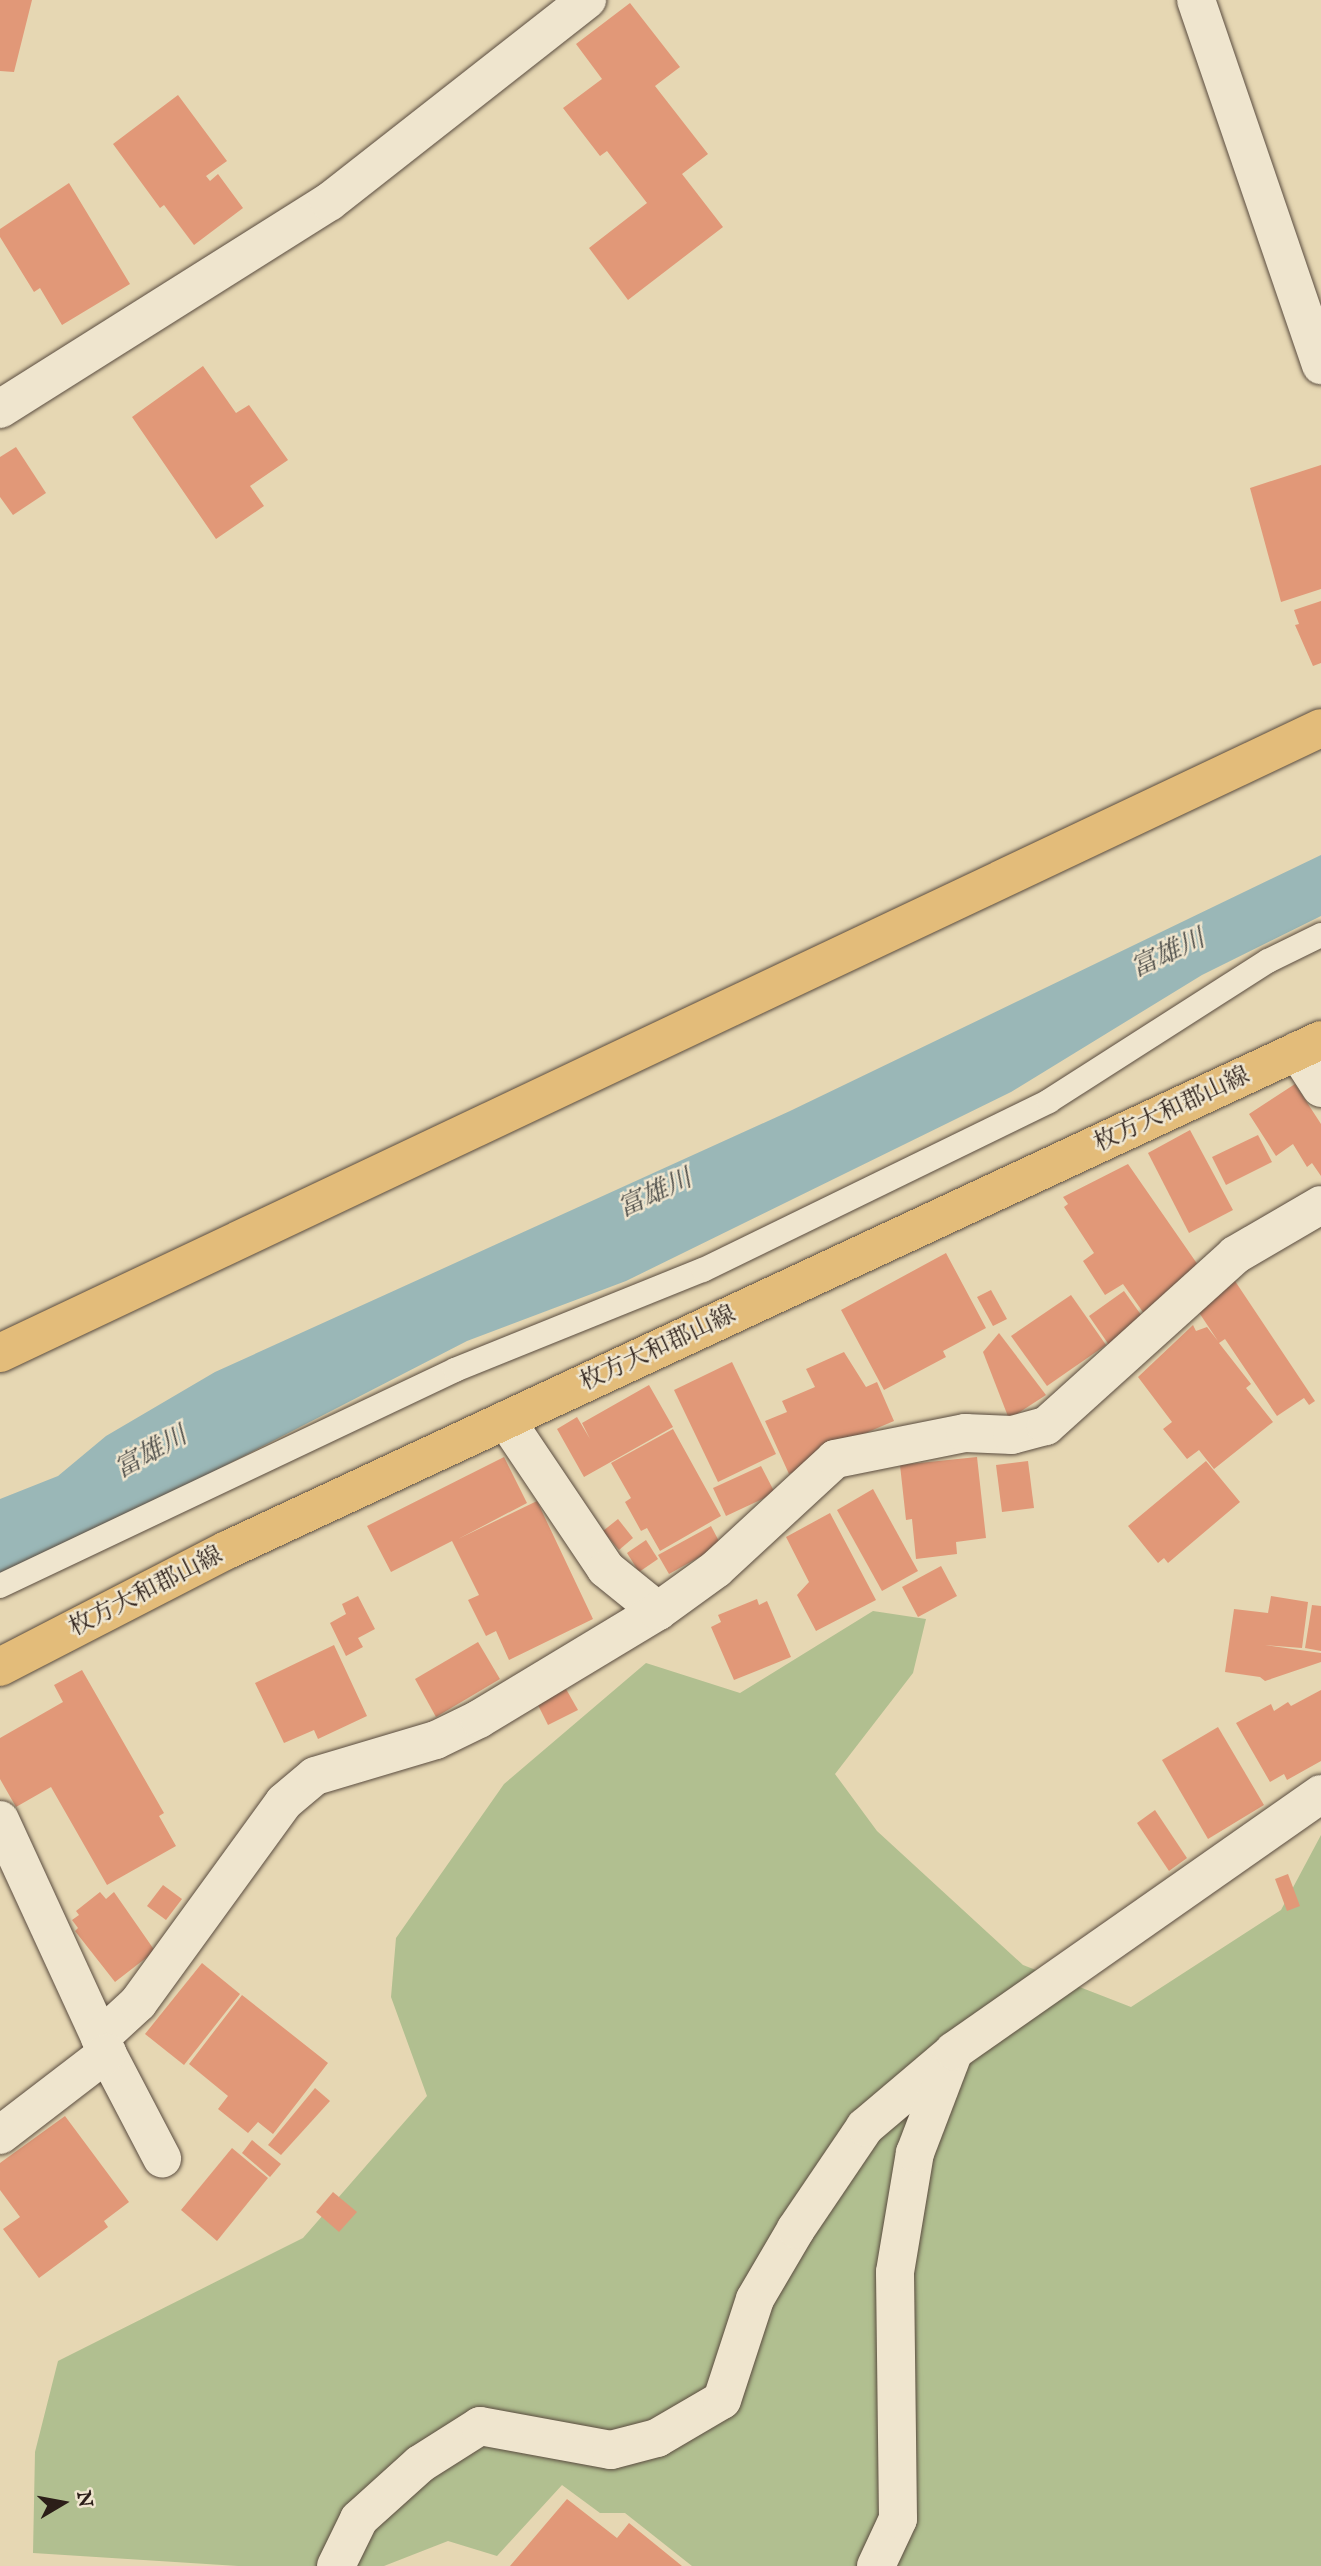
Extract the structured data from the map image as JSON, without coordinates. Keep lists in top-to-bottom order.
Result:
{
  "streets": {
    "main road": ["枚方大和郡山線"]
  },
  "water": ["富雄川"],
  "north": "right"
}
